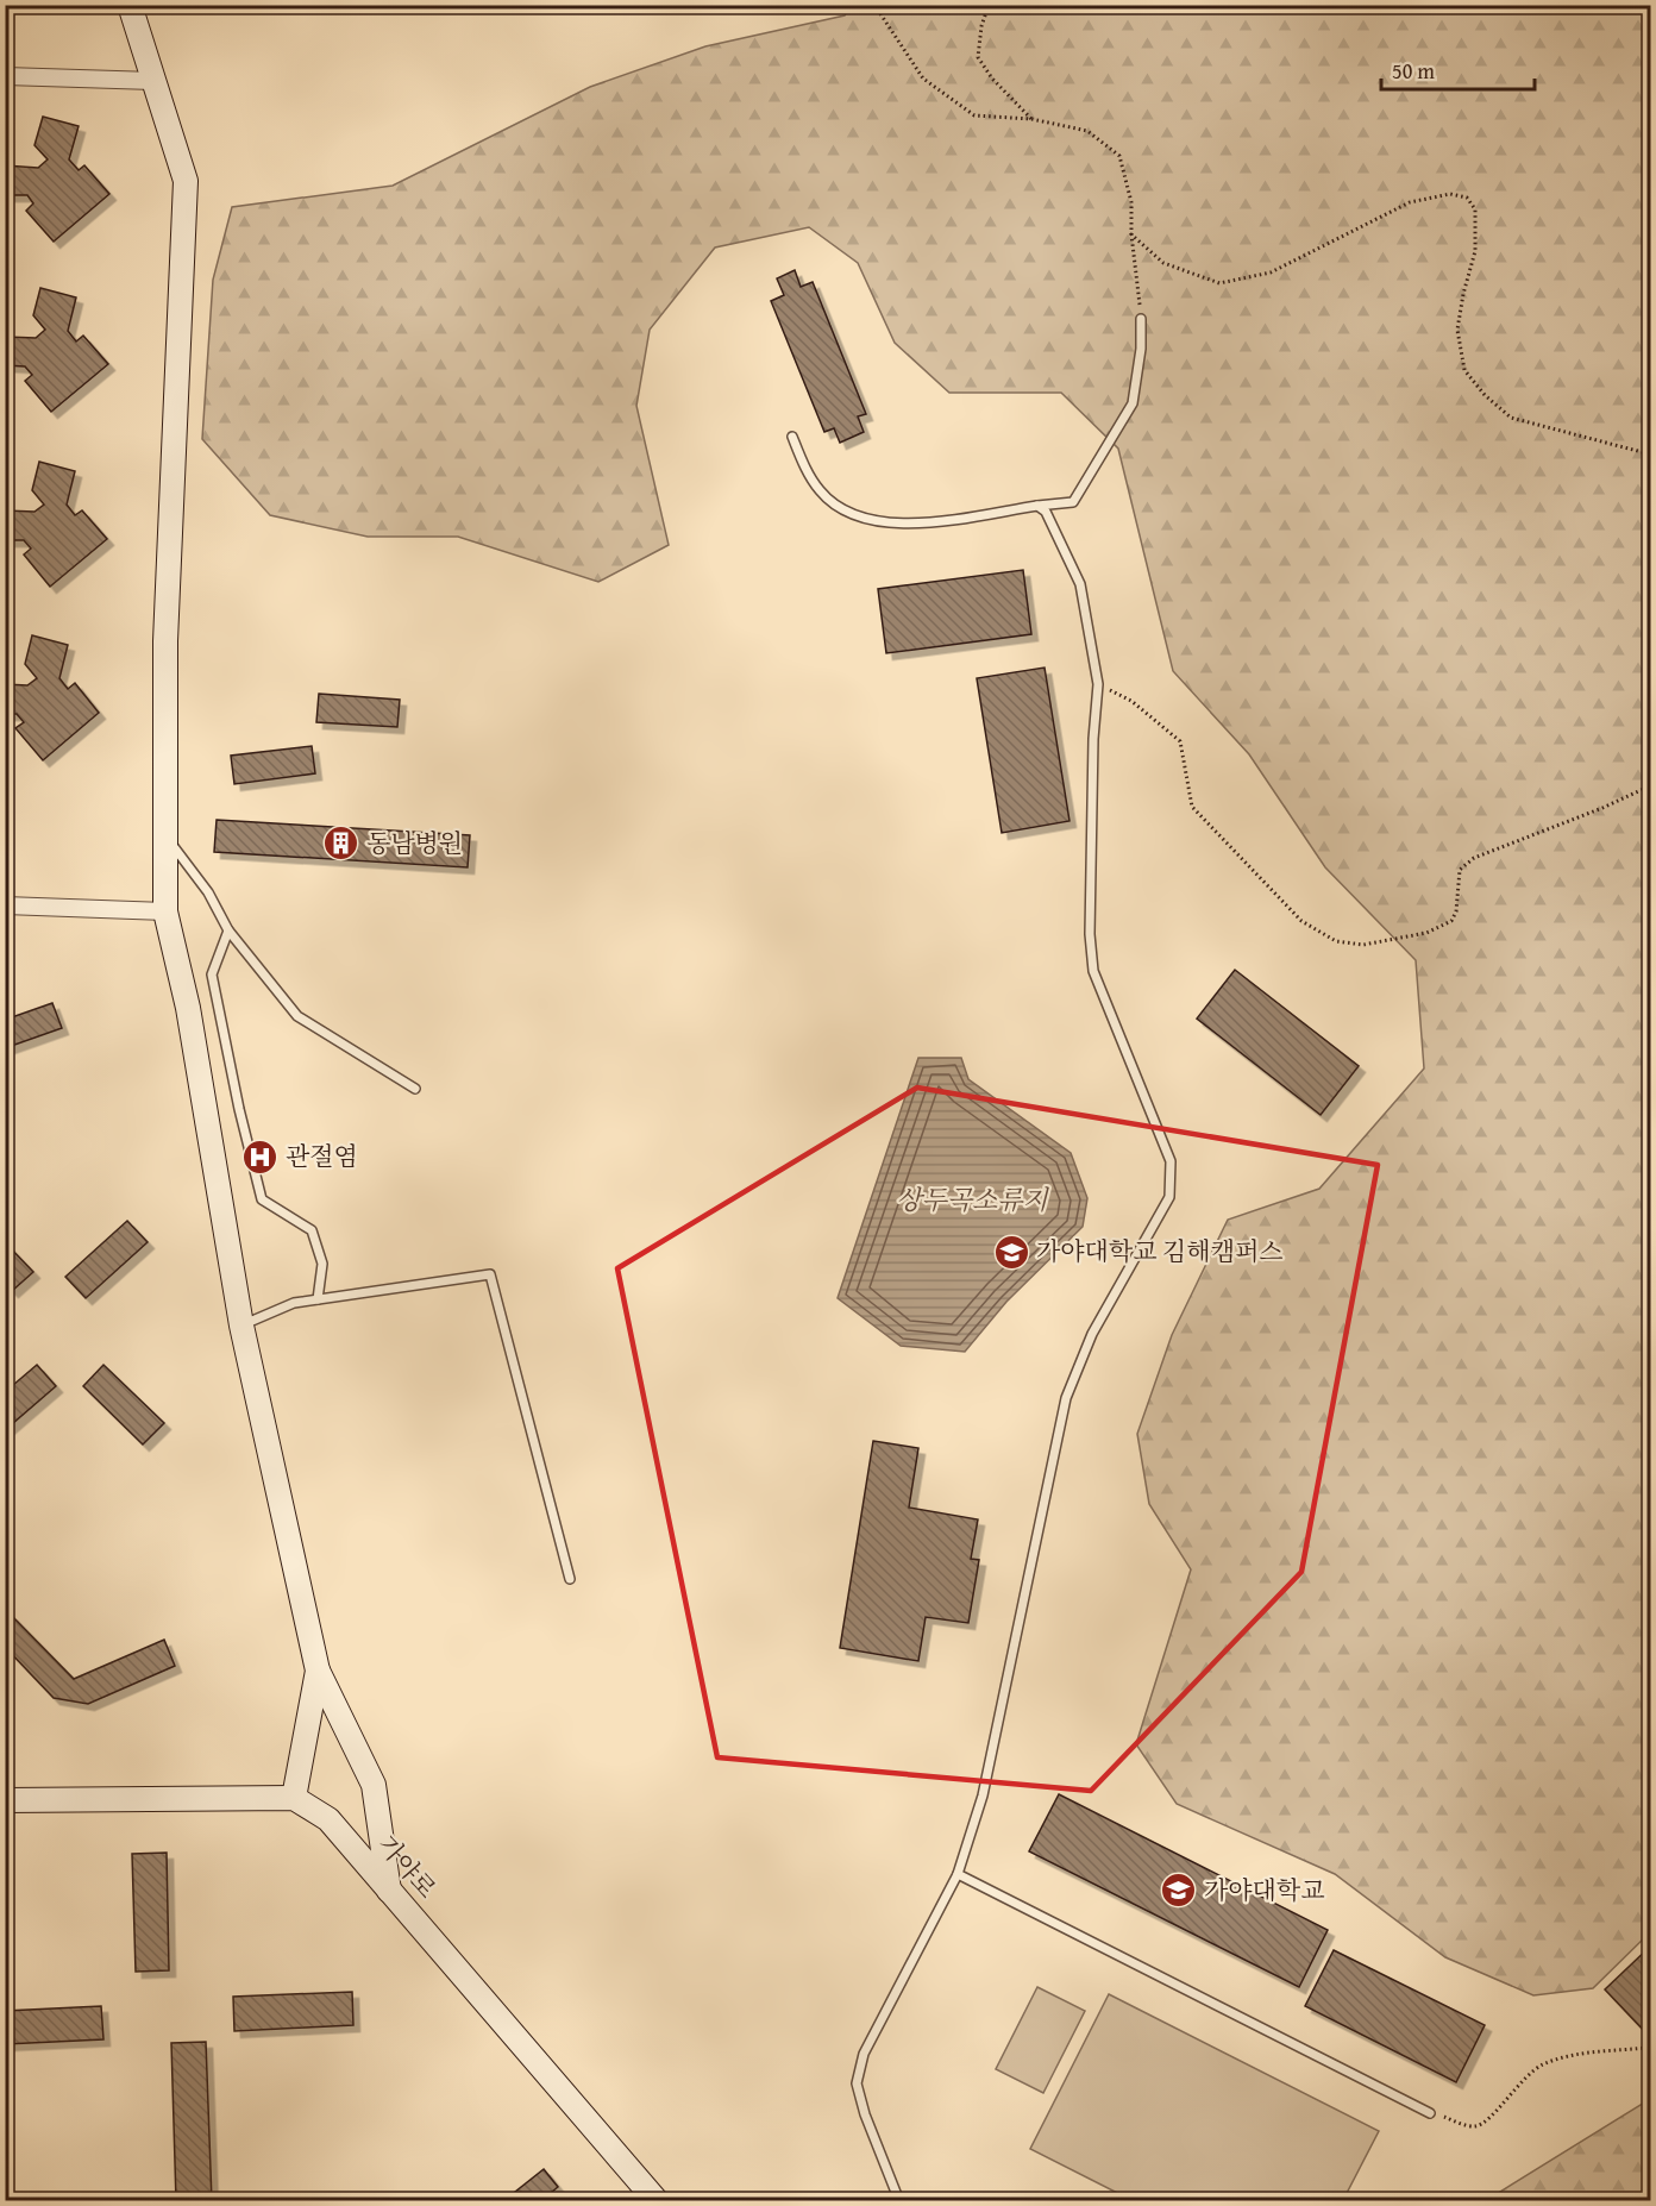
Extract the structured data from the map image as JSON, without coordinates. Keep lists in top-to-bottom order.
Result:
{
  "streets": {
    "street": ["가야로"]
  },
  "water": ["상두곡소류지"],
  "places": {
    "building": ["동남병원"],
    "hospital": ["관절염"],
    "school or university": ["가야대학교 김해캠퍼스", "가야대학교"]
  },
  "scale_bar": "50 m"
}
